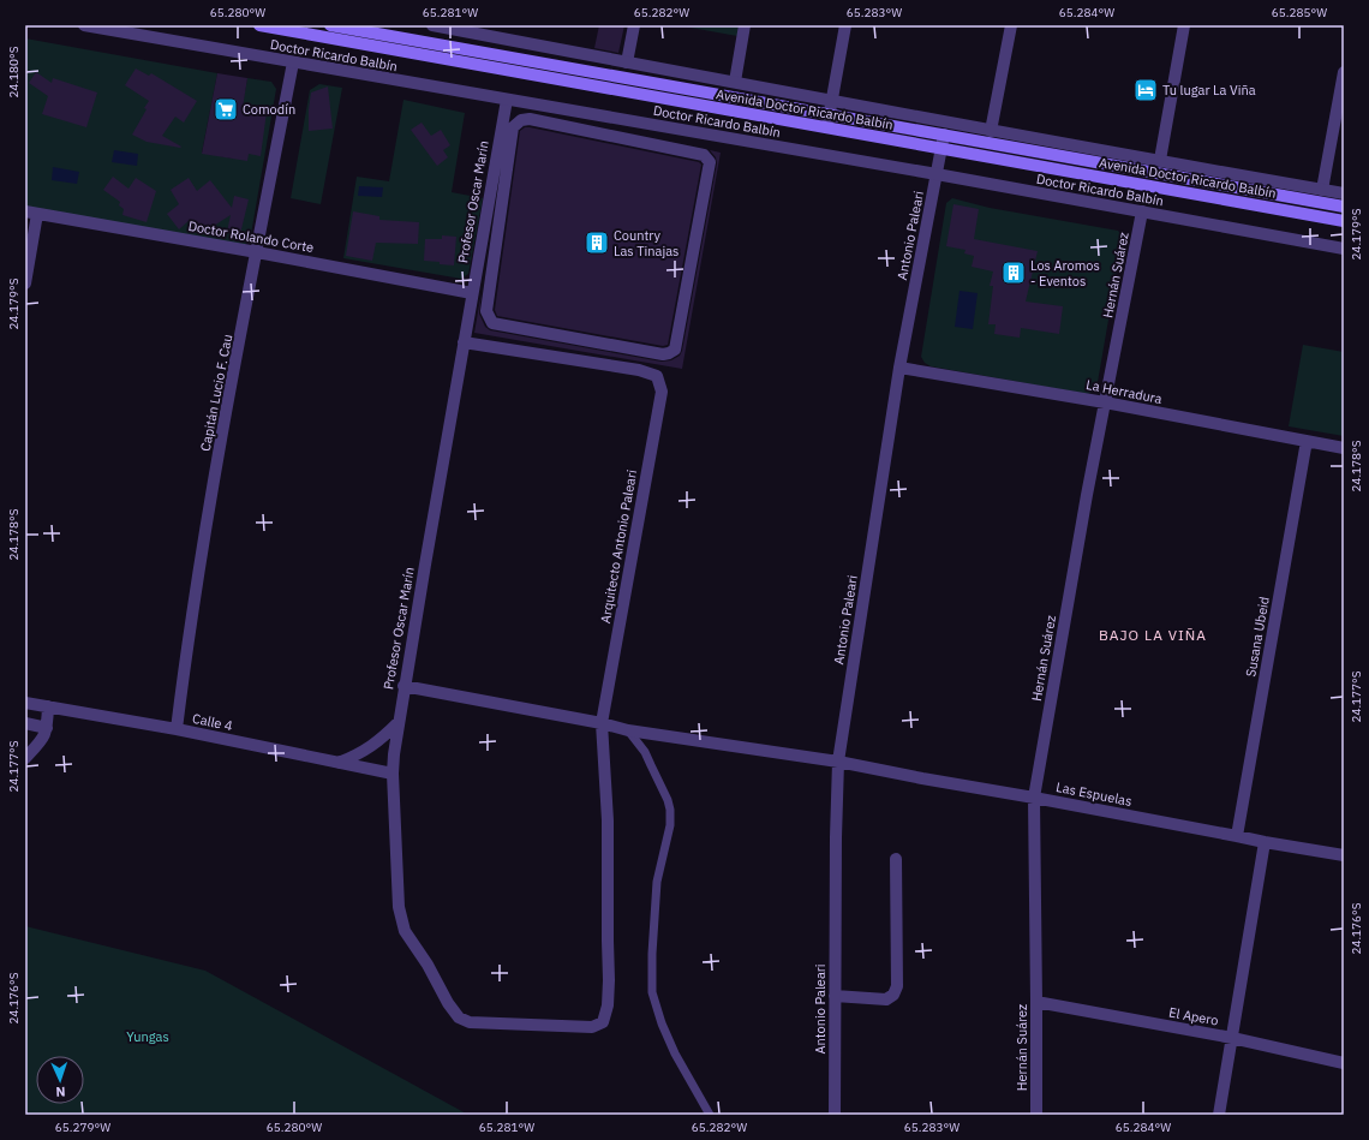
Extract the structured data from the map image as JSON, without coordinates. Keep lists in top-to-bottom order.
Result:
{
  "streets": {
    "main road": ["Avenida Doctor Ricardo Balbín"],
    "street": [
      "Doctor Ricardo Balbín",
      "Profesor Oscar Marín",
      "Antonio Paleari",
      "Doctor Rolando Corte",
      "Hernán Suárez",
      "La Herradura",
      "Capitán Lucio F. Cau",
      "Arquitecto Antonio Paleari",
      "Susana Ubeid",
      "Calle 4",
      "Las Espuelas",
      "El Apero"
    ]
  },
  "crossings": [
    ["Doctor Ricardo Balbín", "Profesor Oscar Marín"],
    ["Doctor Ricardo Balbín", "Antonio Paleari"],
    ["Doctor Ricardo Balbín", "Hernán Suárez"],
    ["Doctor Ricardo Balbín", "Capitán Lucio F. Cau"],
    ["Avenida Doctor Ricardo Balbín", "Antonio Paleari"],
    ["Profesor Oscar Marín", "Doctor Rolando Corte"],
    ["Profesor Oscar Marín", "Arquitecto Antonio Paleari"],
    ["Profesor Oscar Marín", "Calle 4"],
    ["Profesor Oscar Marín", "Las Espuelas"],
    ["Antonio Paleari", "La Herradura"],
    ["Antonio Paleari", "Las Espuelas"],
    ["Doctor Rolando Corte", "Capitán Lucio F. Cau"],
    ["Hernán Suárez", "La Herradura"],
    ["Hernán Suárez", "Las Espuelas"],
    ["Hernán Suárez", "El Apero"],
    ["La Herradura", "Susana Ubeid"],
    ["Capitán Lucio F. Cau", "Calle 4"],
    ["Arquitecto Antonio Paleari", "Las Espuelas"],
    ["Susana Ubeid", "Las Espuelas"]
  ],
  "districts": ["BAJO LA VIÑA"],
  "parks": ["Yungas"],
  "places": {
    "hotel": ["Tu lugar La Viña"],
    "supermarket": ["Comodín"],
    "building": ["Country Las Tinajas", "Los Aromos - Eventos"]
  },
  "north": "bottom",
  "coordinates": [
    "65.280°W",
    "65.281°W",
    "65.282°W",
    "65.283°W",
    "65.284°W",
    "65.285°W",
    "24.180°S",
    "24.179°S",
    "24.178°S",
    "24.177°S",
    "24.176°S",
    "65.279°W"
  ]
}
